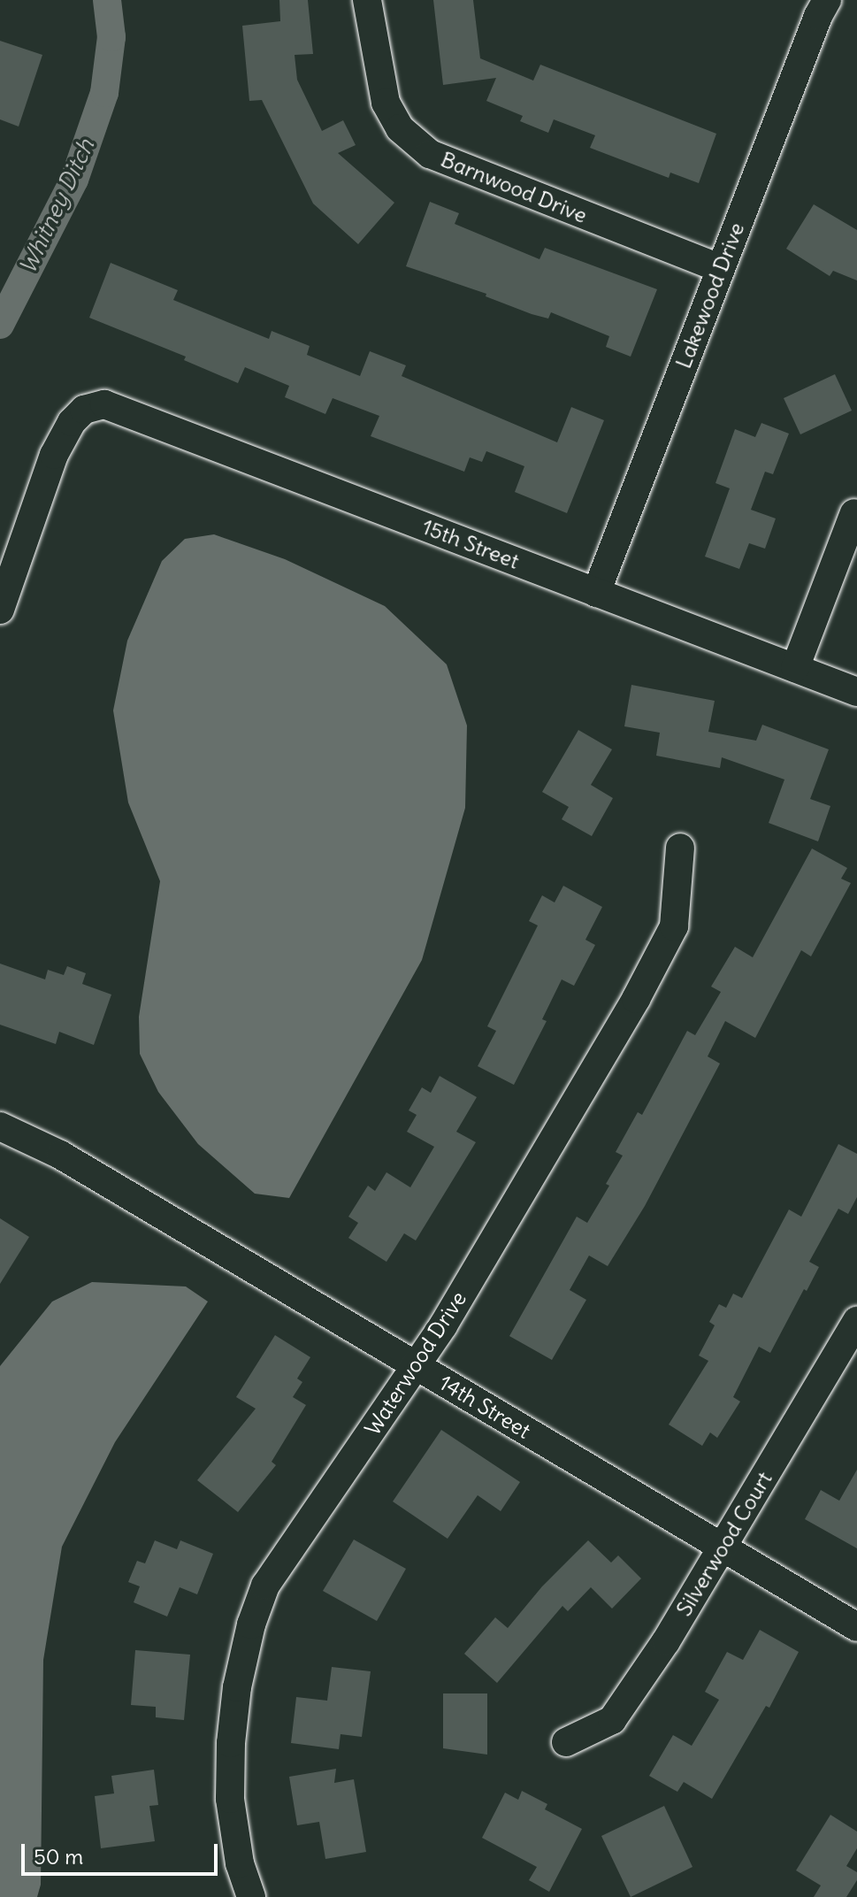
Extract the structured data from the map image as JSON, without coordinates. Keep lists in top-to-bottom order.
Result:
{
  "streets": {
    "street": [
      "Barnwood Drive",
      "Lakewood Drive",
      "15th Street",
      "Waterwood Drive",
      "14th Street",
      "Silverwood Court"
    ]
  },
  "crossings": [
    ["Barnwood Drive", "Lakewood Drive"],
    ["Lakewood Drive", "15th Street"],
    ["Waterwood Drive", "14th Street"],
    ["14th Street", "Silverwood Court"]
  ],
  "water": ["Whitney Ditch"],
  "scale_bar": "50 m"
}
